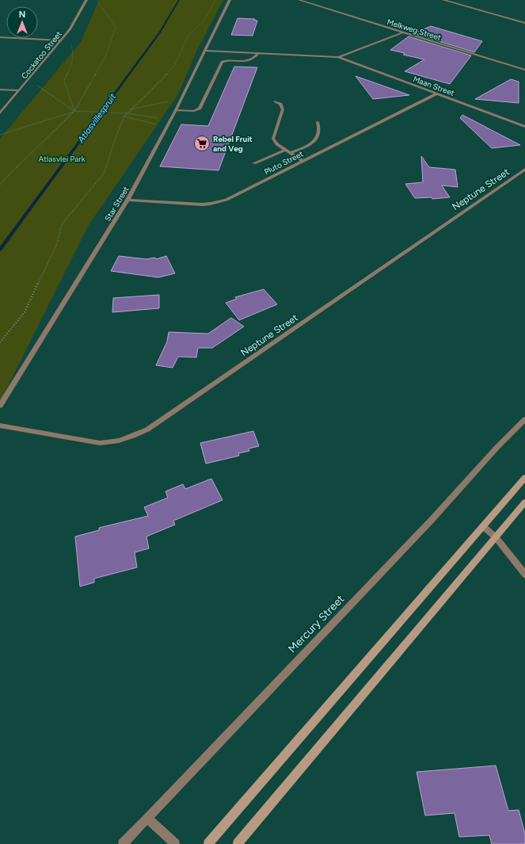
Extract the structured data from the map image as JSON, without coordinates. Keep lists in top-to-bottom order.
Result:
{
  "streets": {
    "street": [
      "Melkweg Street",
      "Cockatoo Street",
      "Maan Street",
      "Pluto Street",
      "Neptune Street",
      "Star Street",
      "Mercury Street"
    ]
  },
  "crossings": [
    ["Melkweg Street", "Maan Street"],
    ["Maan Street", "Pluto Street"],
    ["Maan Street", "Star Street"],
    ["Pluto Street", "Star Street"]
  ],
  "water": ["Atlasvillespruit"],
  "parks": ["Atlasvlei Park"],
  "places": {
    "supermarket": ["Rebel Fruit and Veg"]
  },
  "north": "top"
}
